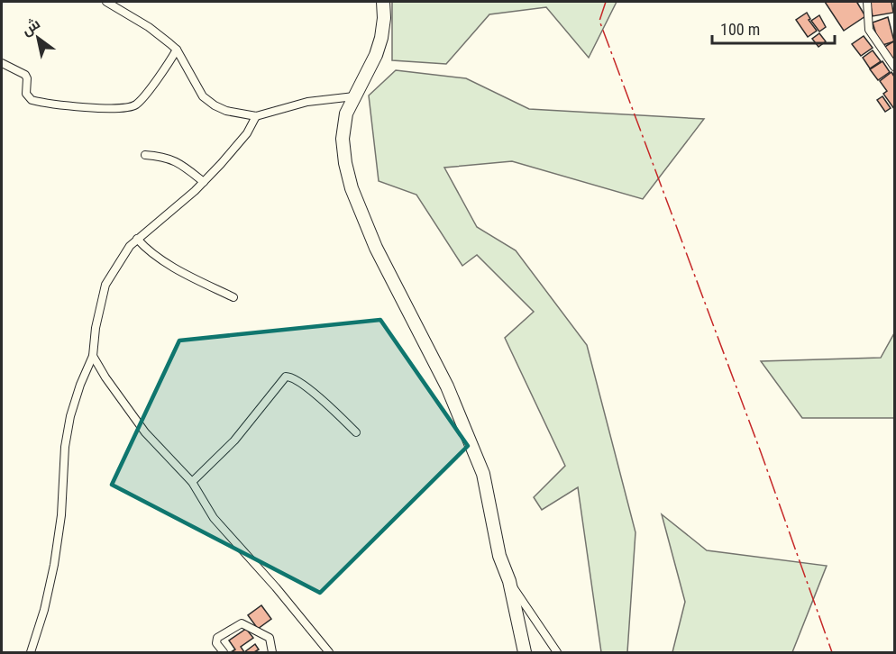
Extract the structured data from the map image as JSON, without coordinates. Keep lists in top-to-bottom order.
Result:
{
  "scale_bar": "100 m",
  "north": "top left"
}
